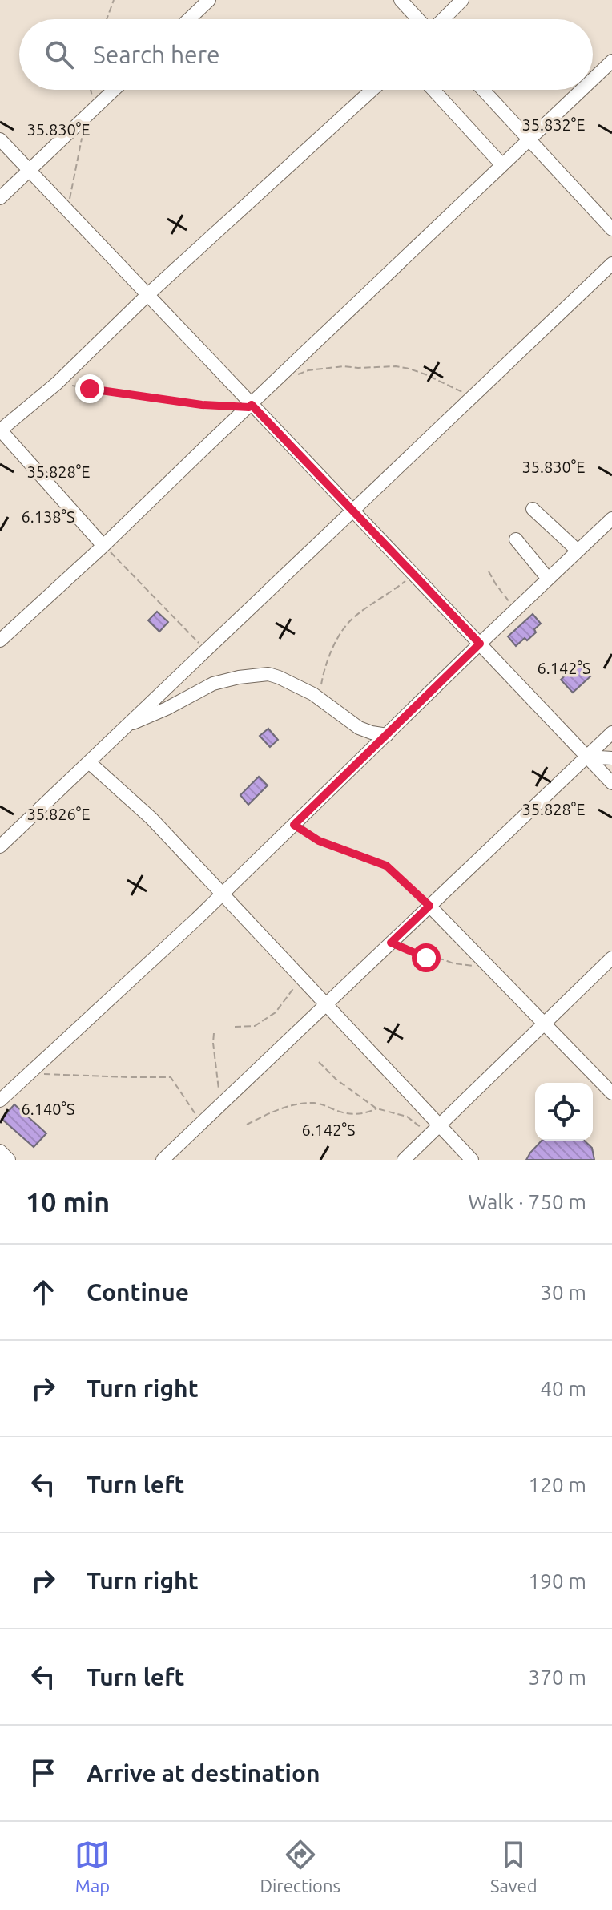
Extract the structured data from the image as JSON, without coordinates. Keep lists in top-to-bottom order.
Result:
{
  "page": {
    "search": "Search here",
    "heading": ["10 min", "Walk · 750 m"],
    "list": [
      ["Continue", "30 m"],
      ["Turn right", "40 m"],
      ["Turn left", "120 m"],
      ["Turn right", "190 m"],
      ["Turn left", "370 m"],
      "Arrive at destination"
    ],
    "nav": ["Map", "Directions", "Saved"]
  },
  "coordinates": [
    "35.832°E",
    "35.830°E",
    "35.828°E",
    "6.138°S",
    "6.142°S",
    "35.826°E",
    "6.140°S"
  ]
}
